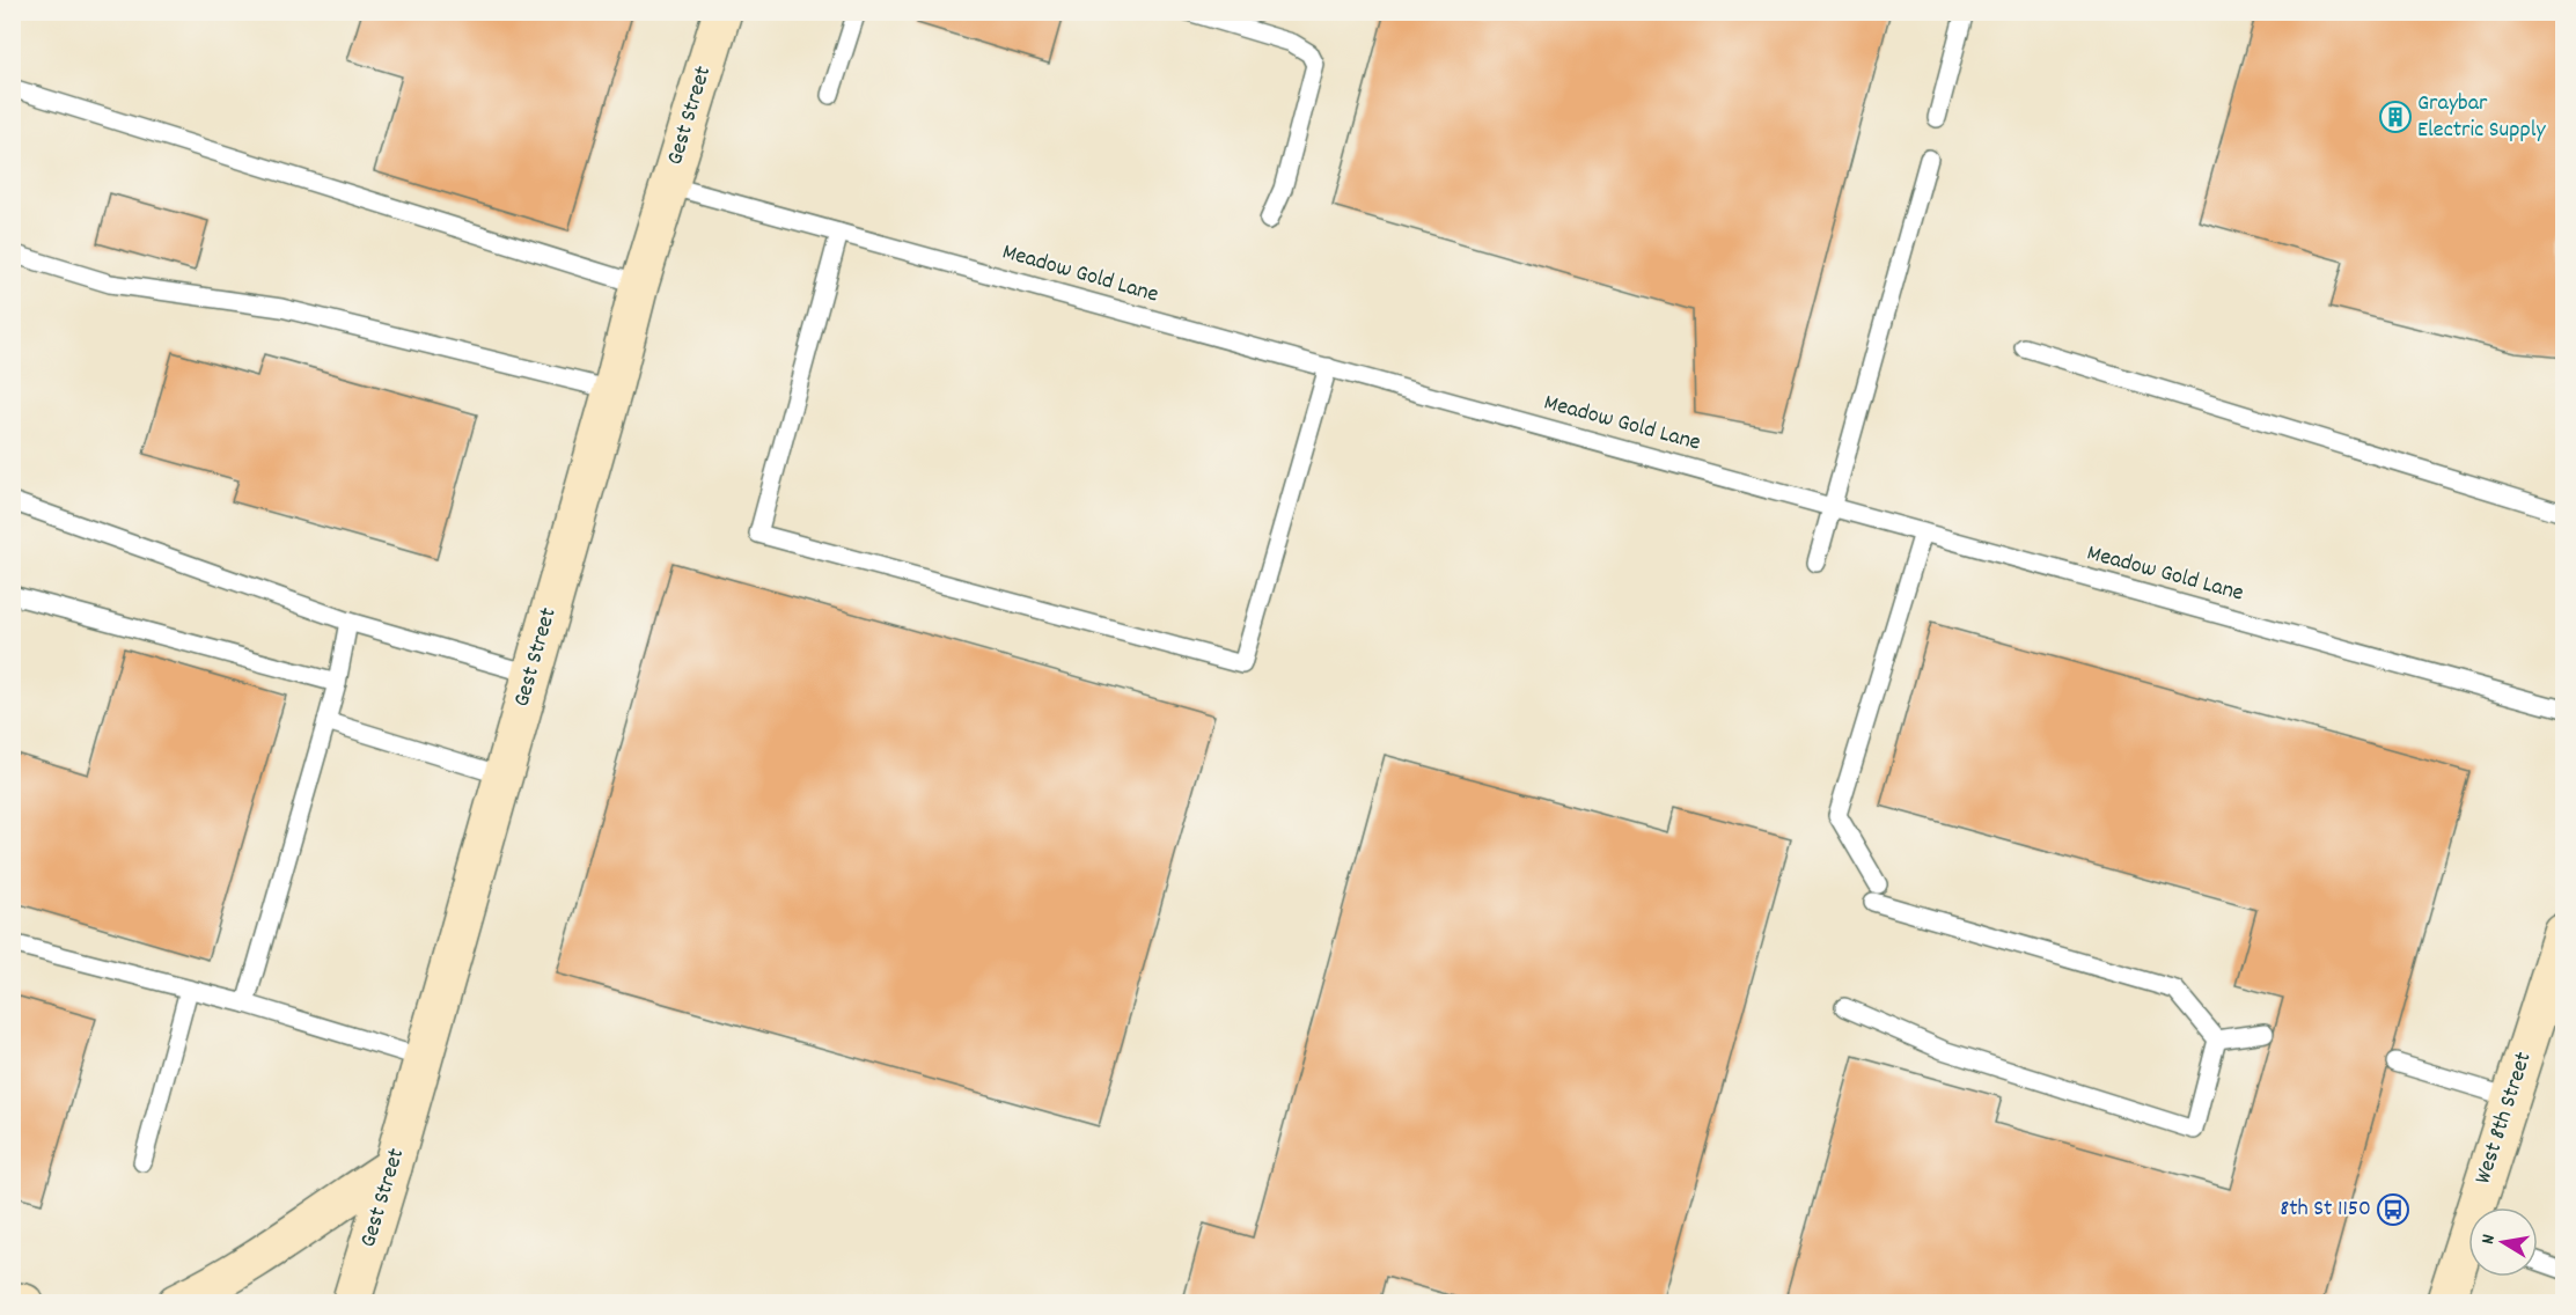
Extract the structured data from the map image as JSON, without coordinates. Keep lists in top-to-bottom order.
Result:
{
  "streets": {
    "street": ["Gest Street", "West 8th Street"],
    "lane": ["Meadow Gold Lane"]
  },
  "crossings": [
    ["Gest Street", "Meadow Gold Lane"]
  ],
  "places": {
    "building": ["Graybar Electric Supply"],
    "bus stop": ["8th St 1150"]
  },
  "north": "left"
}
